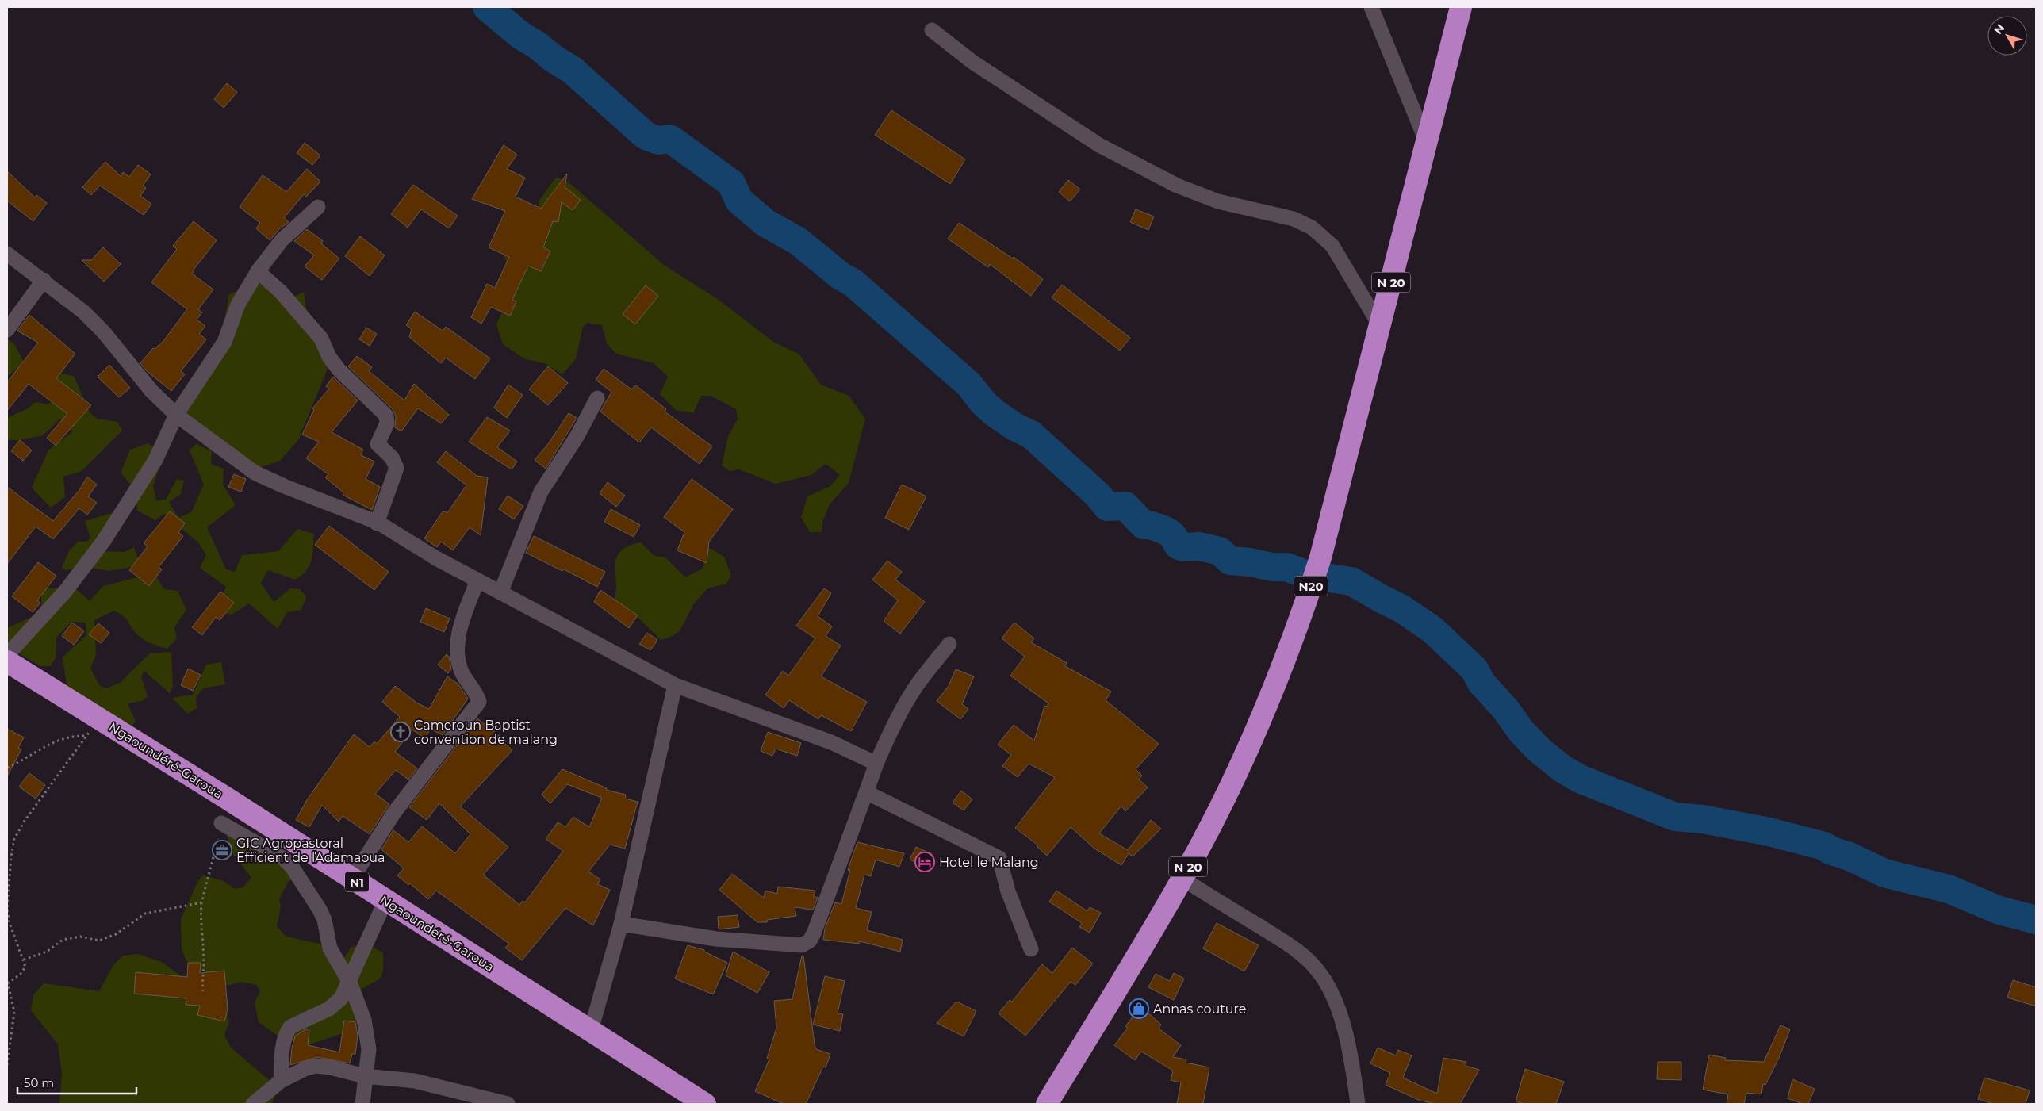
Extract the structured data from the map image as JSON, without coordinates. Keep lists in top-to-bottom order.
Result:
{
  "streets": {
    "highway": [
      "N 20",
      "N20",
      "Ngaoundéré-Garoua",
      "N1"
    ]
  },
  "crossings": [
    ["N 20", "N20"]
  ],
  "places": {
    "church": ["Cameroun Baptist convention de malang"],
    "office": ["GIC Agropastoral Efficient de ľAdamaoua"],
    "hotel": ["Hotel le Malang"],
    "shop": ["Annas couture"]
  },
  "scale_bar": "50 m",
  "north": "top left"
}
